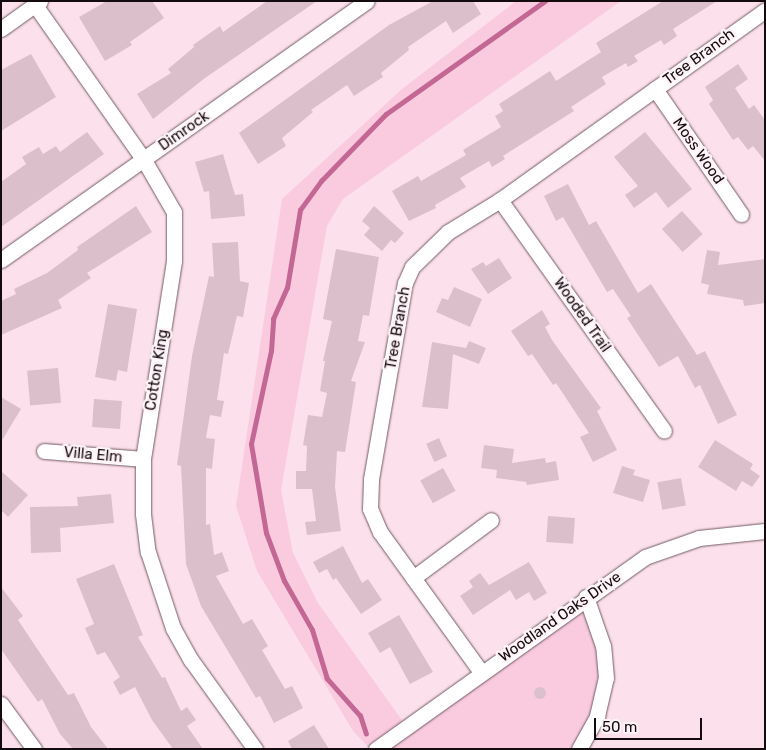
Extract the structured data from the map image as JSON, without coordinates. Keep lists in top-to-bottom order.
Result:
{
  "streets": {
    "street": [
      "Tree Branch",
      "Dimrock",
      "Moss Wood",
      "Wooded Trail",
      "Cotton King",
      "Villa Elm",
      "Woodland Oaks Drive"
    ]
  },
  "crossings": [
    ["Tree Branch", "Moss Wood"],
    ["Tree Branch", "Wooded Trail"],
    ["Tree Branch", "Woodland Oaks Drive"],
    ["Dimrock", "Cotton King"],
    ["Cotton King", "Villa Elm"]
  ],
  "scale_bar": "50 m"
}
